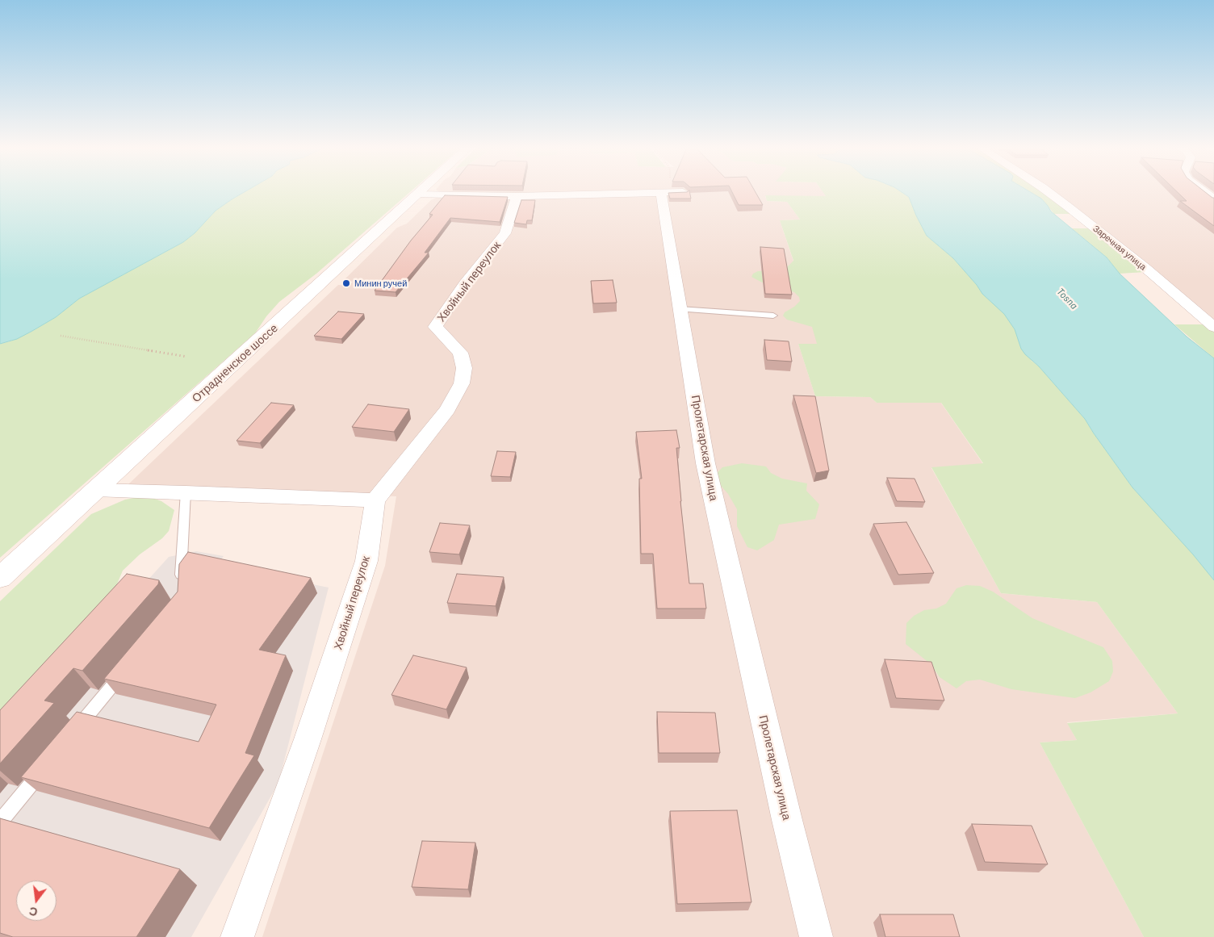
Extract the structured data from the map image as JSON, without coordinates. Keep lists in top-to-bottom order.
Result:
{
  "streets": {
    "main road": ["Отрадненское шоссе"],
    "street": ["Заречная улица", "Хвойный переулок", "Пролетарская улица"]
  },
  "water": ["Tosna"],
  "places": ["Минин ручей"],
  "north": "bottom"
}
